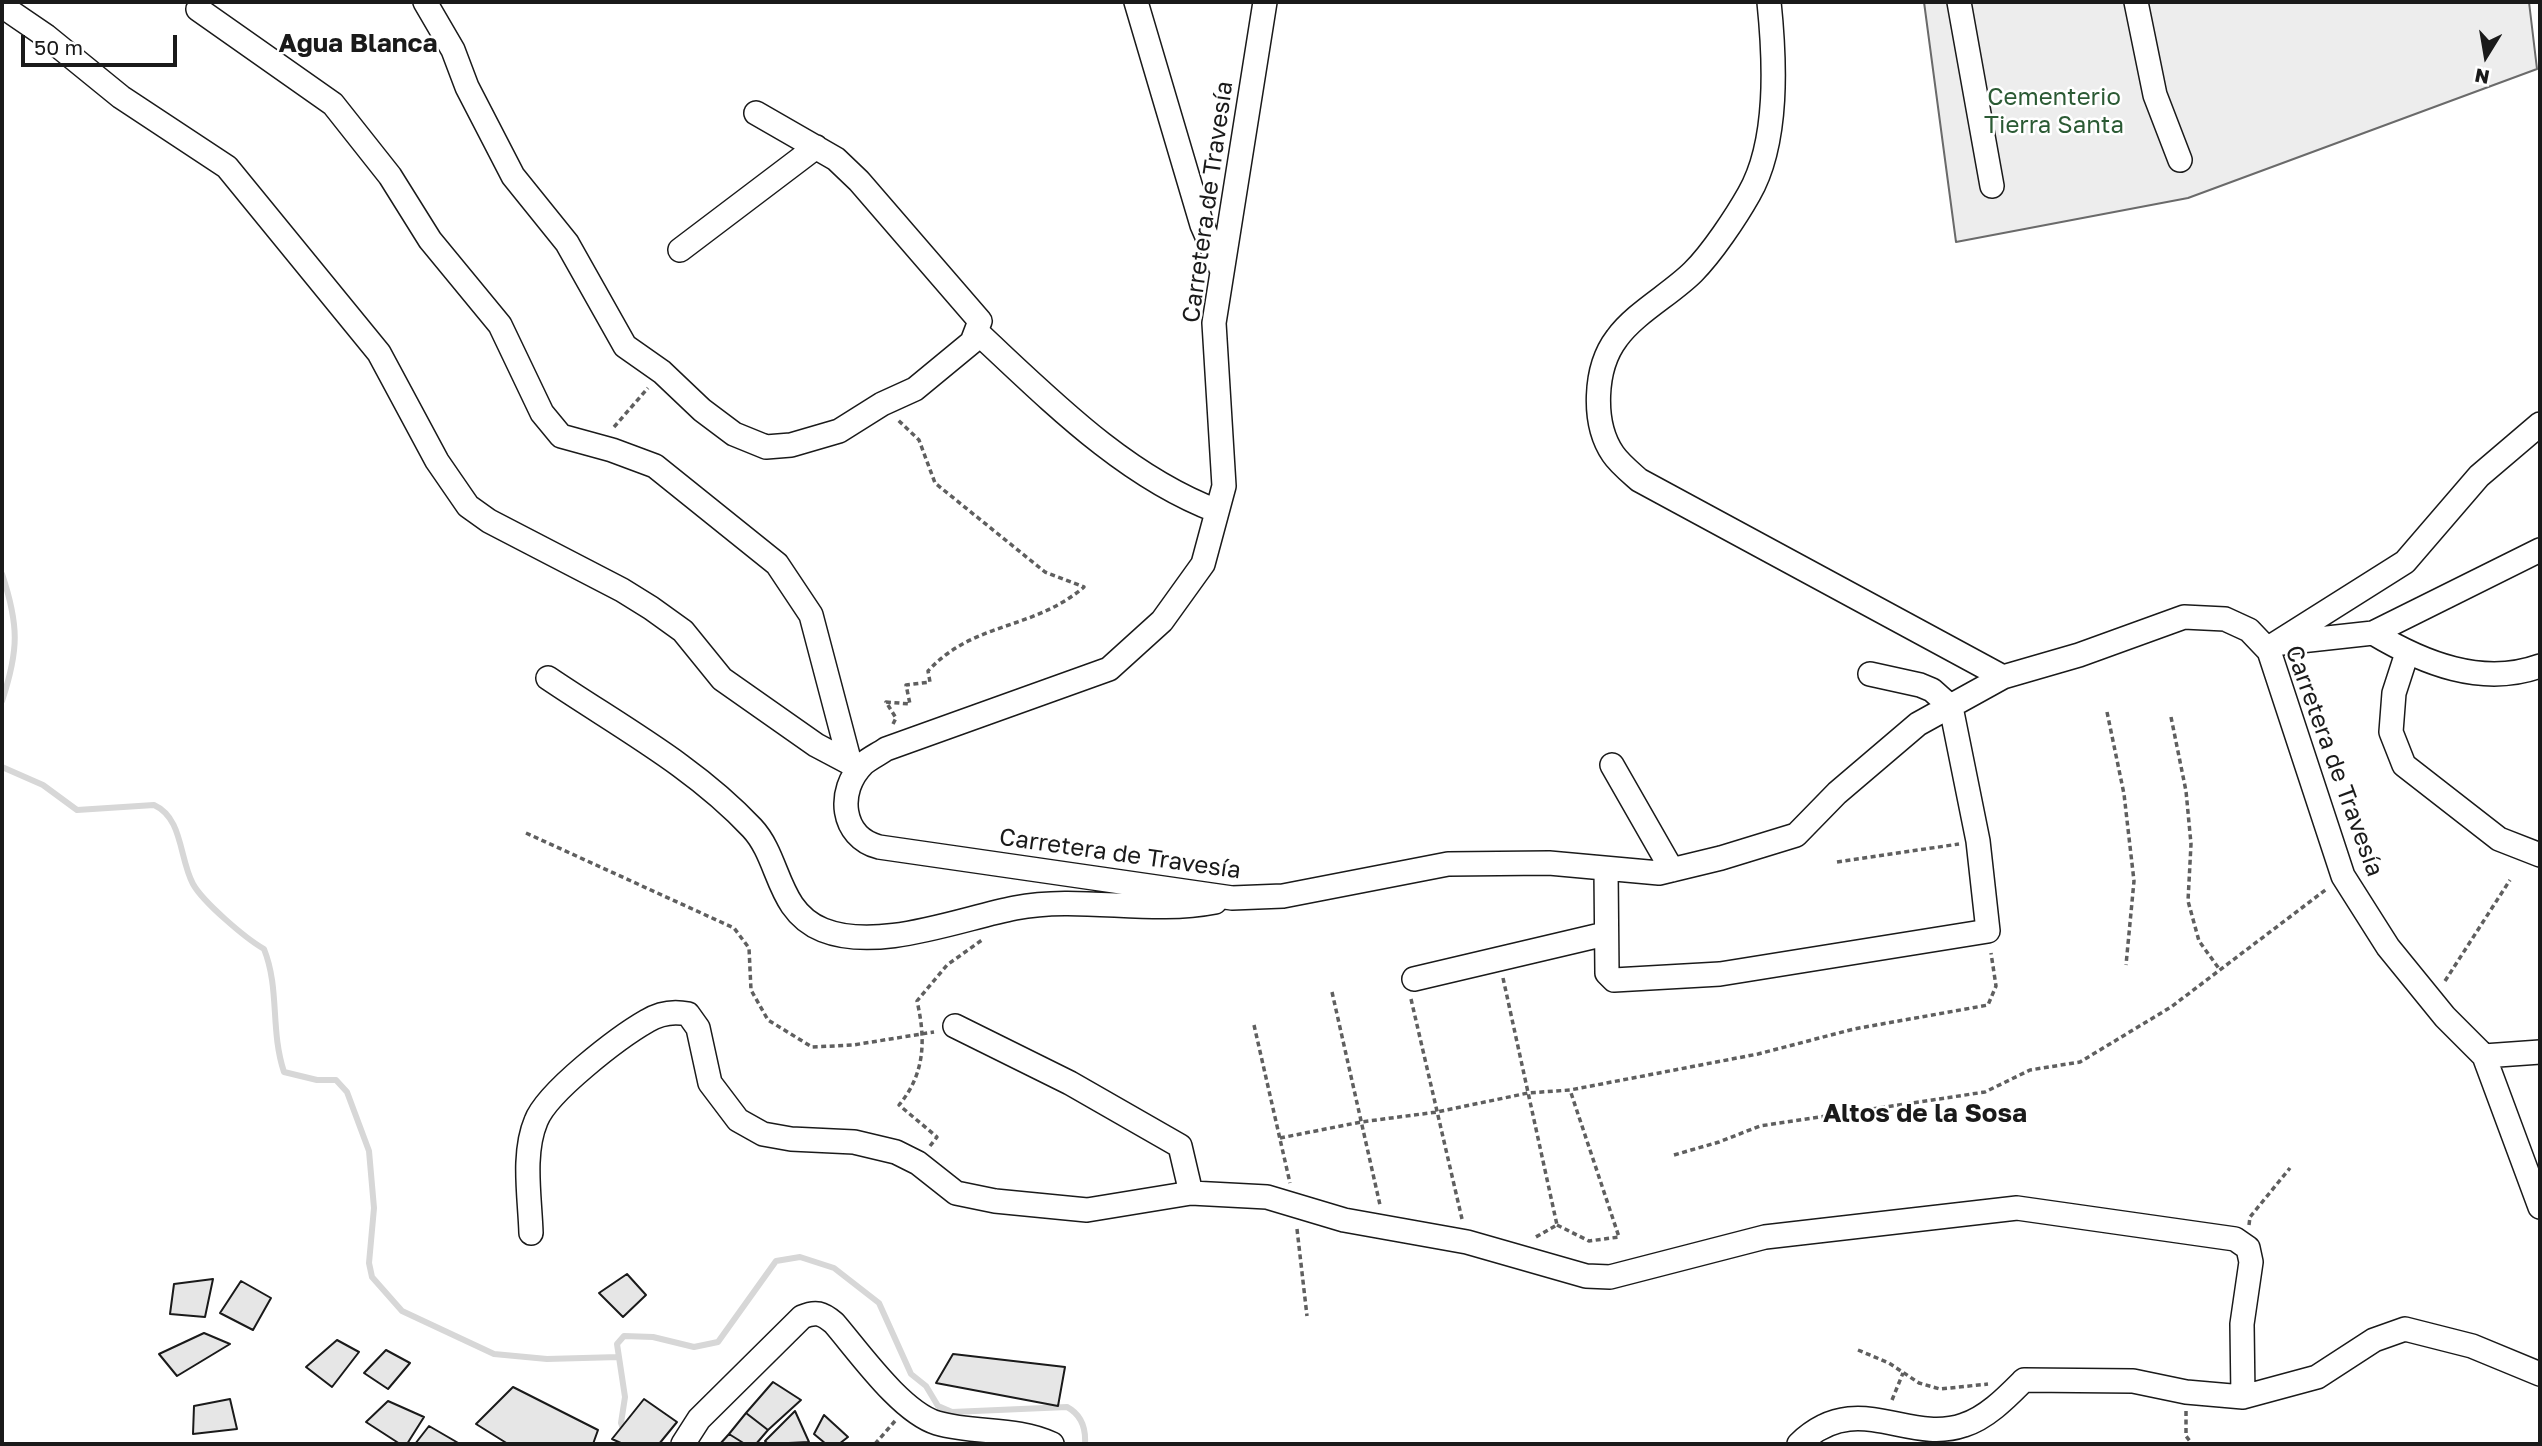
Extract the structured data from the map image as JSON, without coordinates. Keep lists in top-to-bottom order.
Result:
{
  "streets": {
    "street": ["Carretera de Travesía"]
  },
  "districts": ["Agua Blanca", "Altos de la Sosa"],
  "parks": ["Cementerio Tierra Santa"],
  "scale_bar": "50 m",
  "north": "bottom"
}
